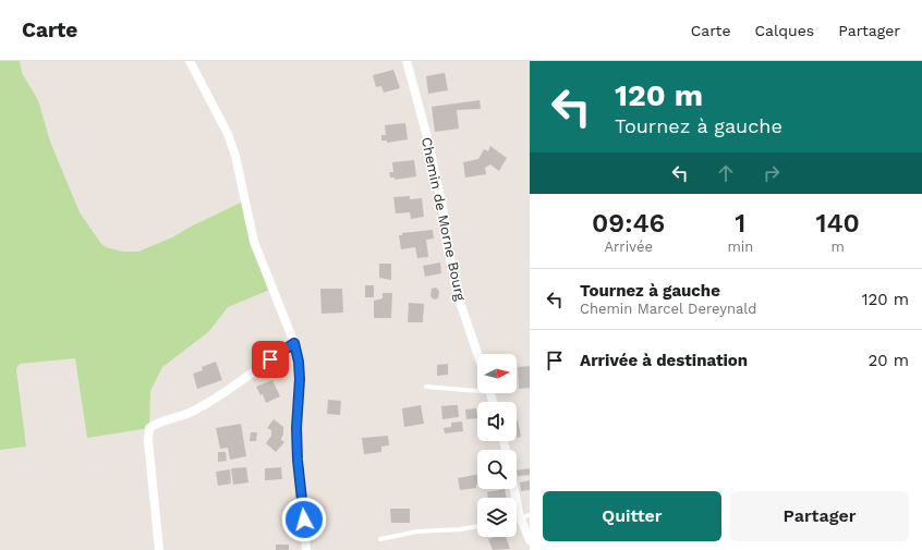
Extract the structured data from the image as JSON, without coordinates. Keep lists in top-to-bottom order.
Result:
{
  "streets": {
    "street": ["Chemin de Morne Bourg"]
  },
  "north": "right",
  "page": {
    "header": "Carte",
    "nav": ["Carte", "Calques", "Partager"],
    "turn": ["120 m", "Tournez à gauche"],
    "eta": [
      "09:46",
      "Arrivée",
      "1",
      "min",
      "140",
      "m"
    ],
    "list": [
      {
        "name": "Tournez à gauche",
        "note": "Chemin Marcel Dereynald",
        "value": "120 m"
      },
      {
        "name": "Arrivée à destination",
        "value": "20 m"
      }
    ],
    "buttons": ["Quitter", "Partager"]
  }
}
